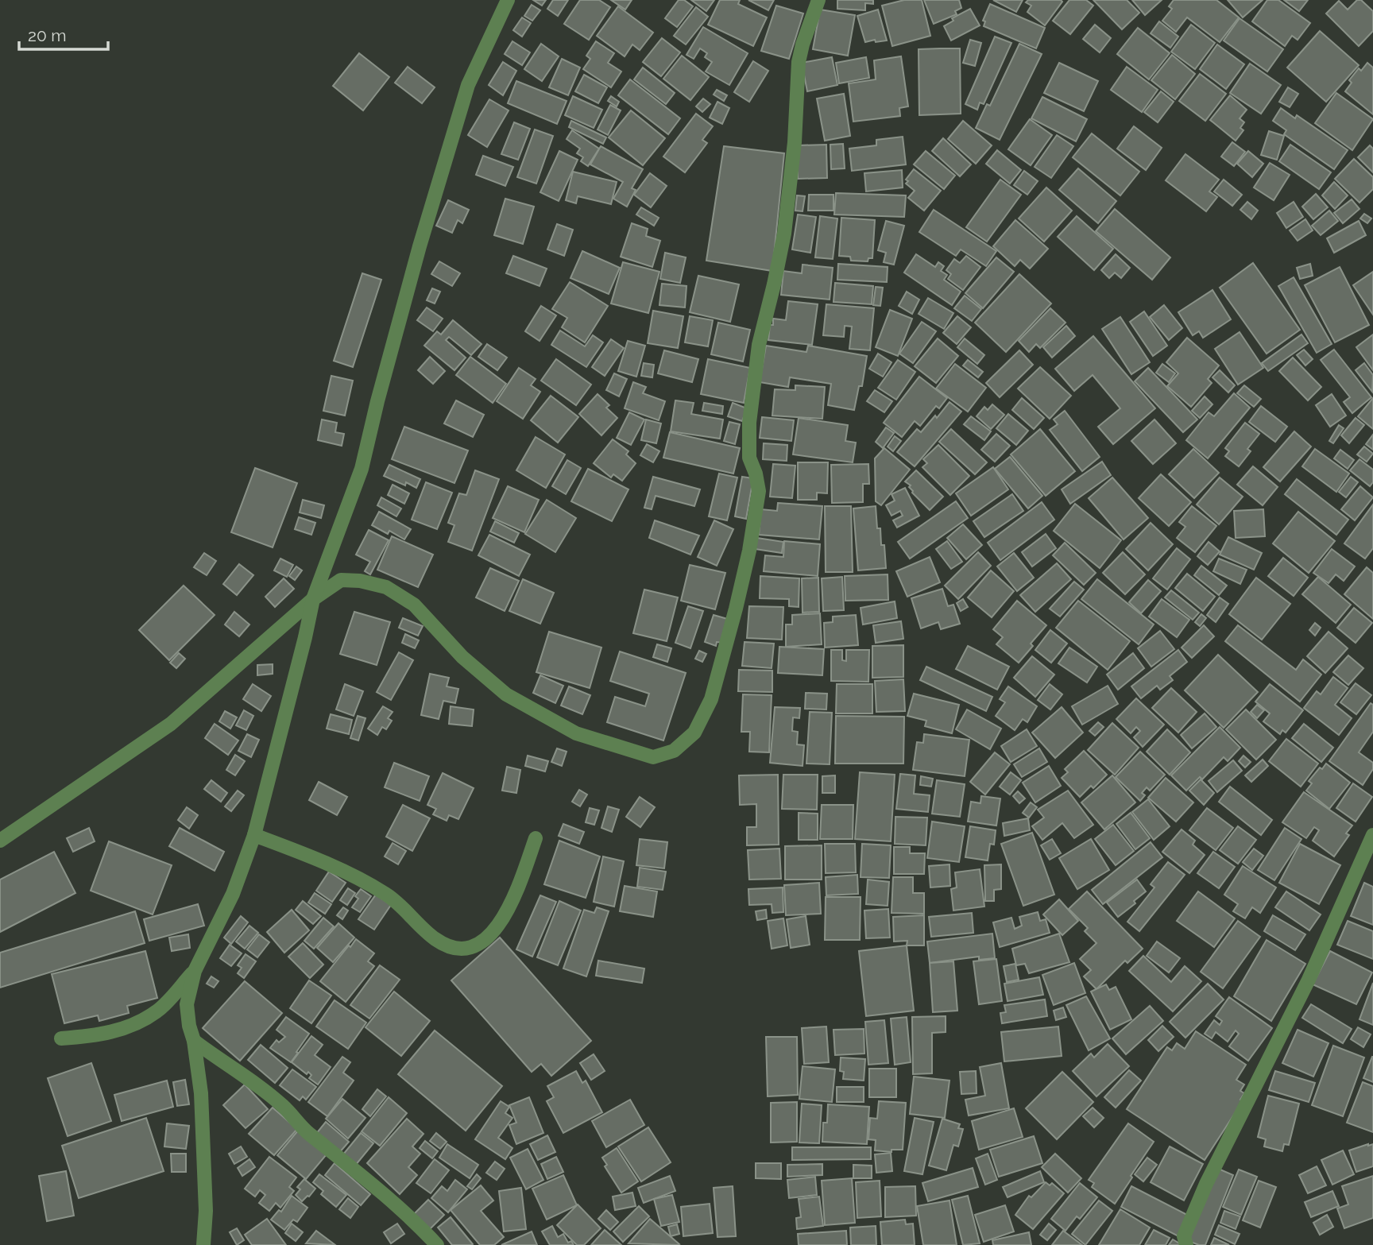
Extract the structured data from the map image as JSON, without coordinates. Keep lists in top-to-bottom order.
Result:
{
  "scale_bar": "20 m"
}
